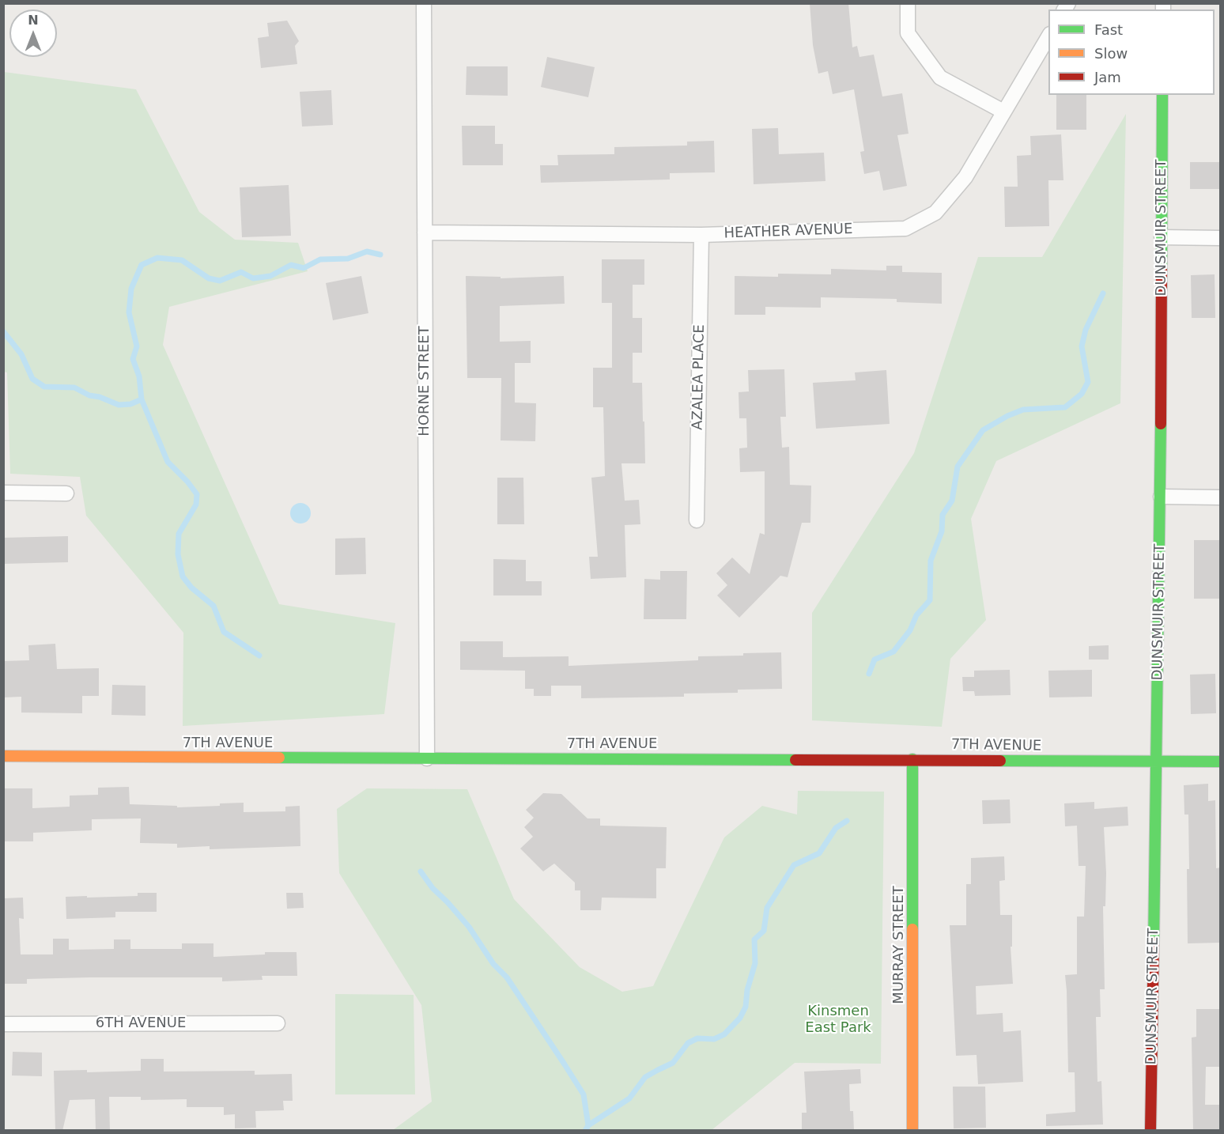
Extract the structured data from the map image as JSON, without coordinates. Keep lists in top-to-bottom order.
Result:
{
  "streets": {
    "street": [
      "DUNSMUIR STREET",
      "HEATHER AVENUE",
      "AZALEA PLACE",
      "HORNE STREET",
      "7TH AVENUE",
      "MURRAY STREET",
      "6TH AVENUE"
    ]
  },
  "crossings": [
    ["DUNSMUIR STREET", "7TH AVENUE"],
    ["HEATHER AVENUE", "AZALEA PLACE"],
    ["HEATHER AVENUE", "HORNE STREET"],
    ["HORNE STREET", "7TH AVENUE"],
    ["7TH AVENUE", "MURRAY STREET"]
  ],
  "parks": ["Kinsmen East Park"],
  "legend": ["Fast", "Slow", "Jam"],
  "north": "top"
}
